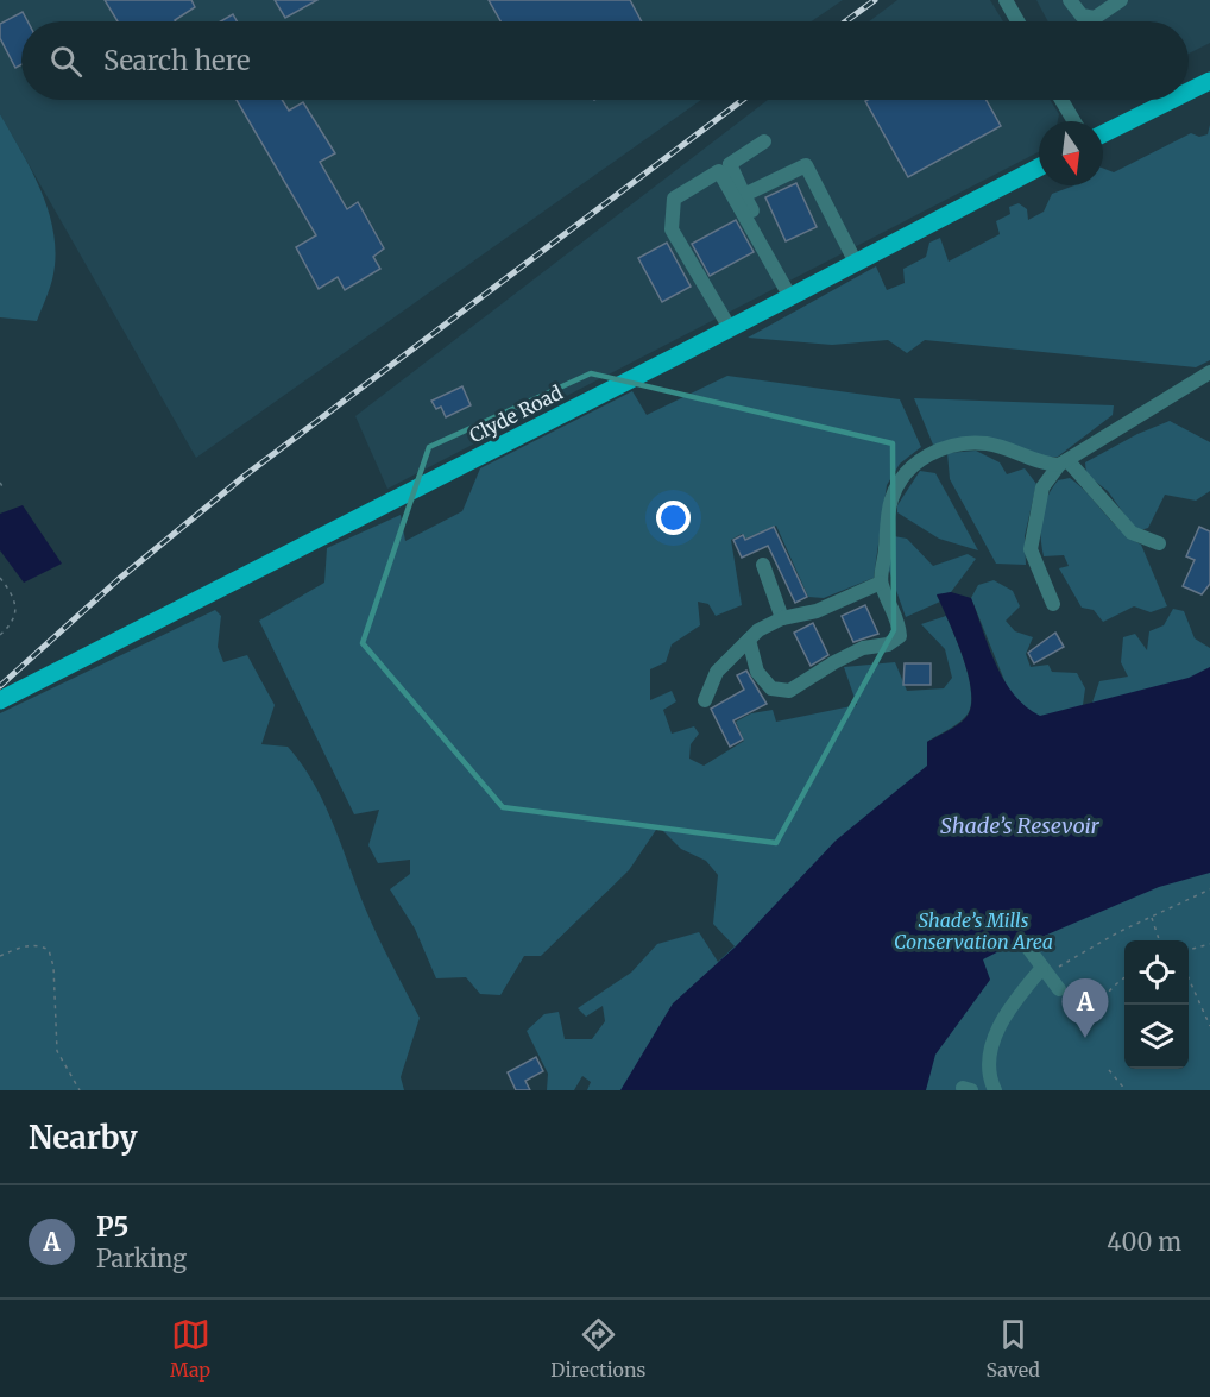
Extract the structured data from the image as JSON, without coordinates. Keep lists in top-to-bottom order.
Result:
{
  "streets": {
    "main road": ["Clyde Road"]
  },
  "water": ["Shade’s Resevoir"],
  "parks": ["Shade’s Mills Conservation Area"],
  "north": "bottom",
  "page": {
    "search": "Search here",
    "pins": "A",
    "heading": "Nearby",
    "list": [
      {
        "mark": "A",
        "name": "P5",
        "note": "Parking",
        "value": "400 m"
      }
    ],
    "nav": ["Map", "Directions", "Saved"]
  }
}
